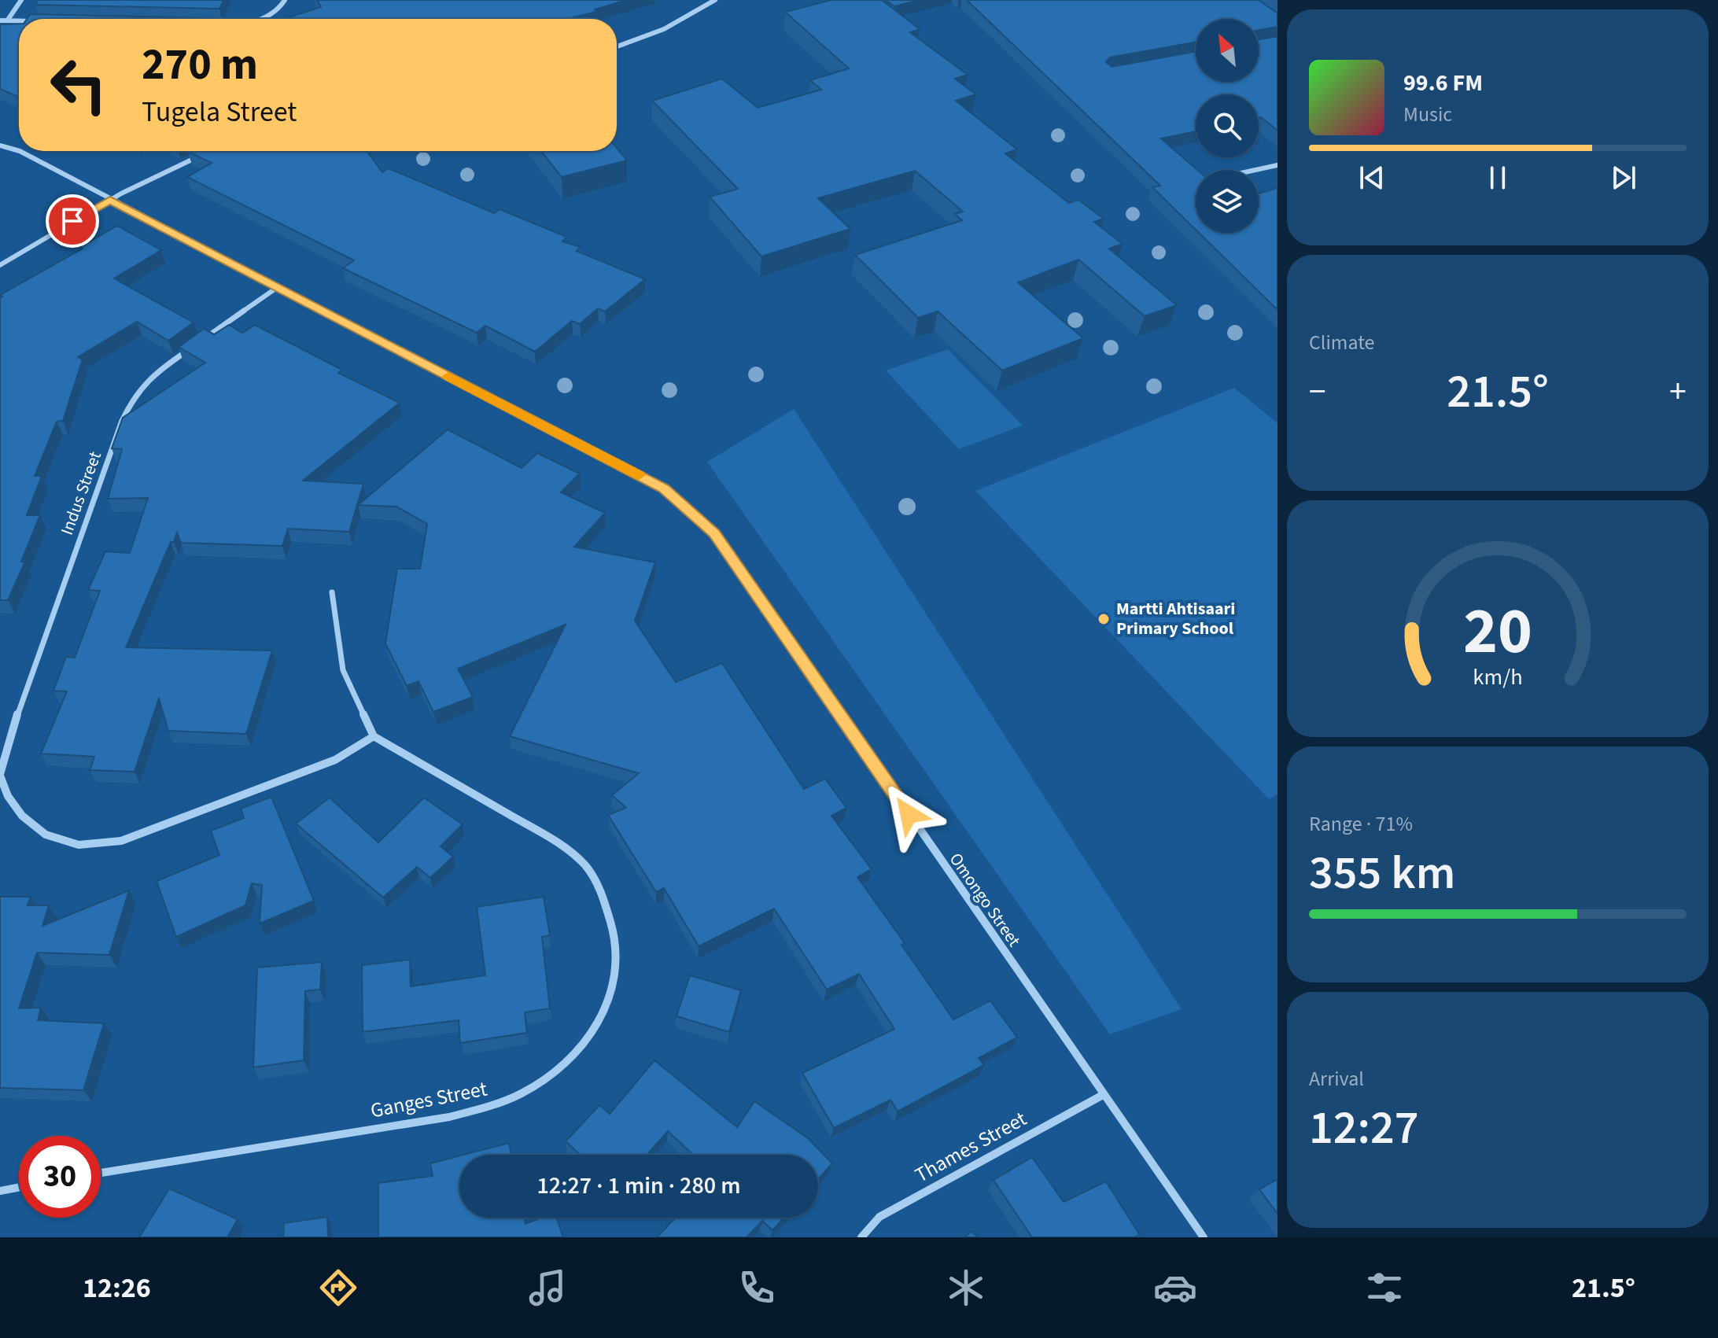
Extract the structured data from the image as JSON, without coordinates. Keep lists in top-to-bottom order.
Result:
{
  "streets": {
    "street": [
      "Indus Street",
      "Omongo Street",
      "Ganges Street",
      "Thames Street"
    ]
  },
  "crossings": [
    ["Indus Street", "Omongo Street"],
    ["Indus Street", "Ganges Street"],
    ["Omongo Street", "Thames Street"]
  ],
  "places": ["Martti Ahtisaari Primary School"],
  "north": "top left",
  "page": {
    "turn": ["270 m", "Tugela Street"],
    "song": ["99.6 FM", "Music"],
    "tile": [
      "Climate",
      ["Range · 71%", "355 km"],
      ["Arrival", "12:27"]
    ],
    "heat": ["−", "21.5°", "+"],
    "limit": "30",
    "trip": "12:27 · 1 min · 280 m",
    "tabs": ["12:26", "21.5°"],
    "gauge": ["20", "km/h"]
  }
}
